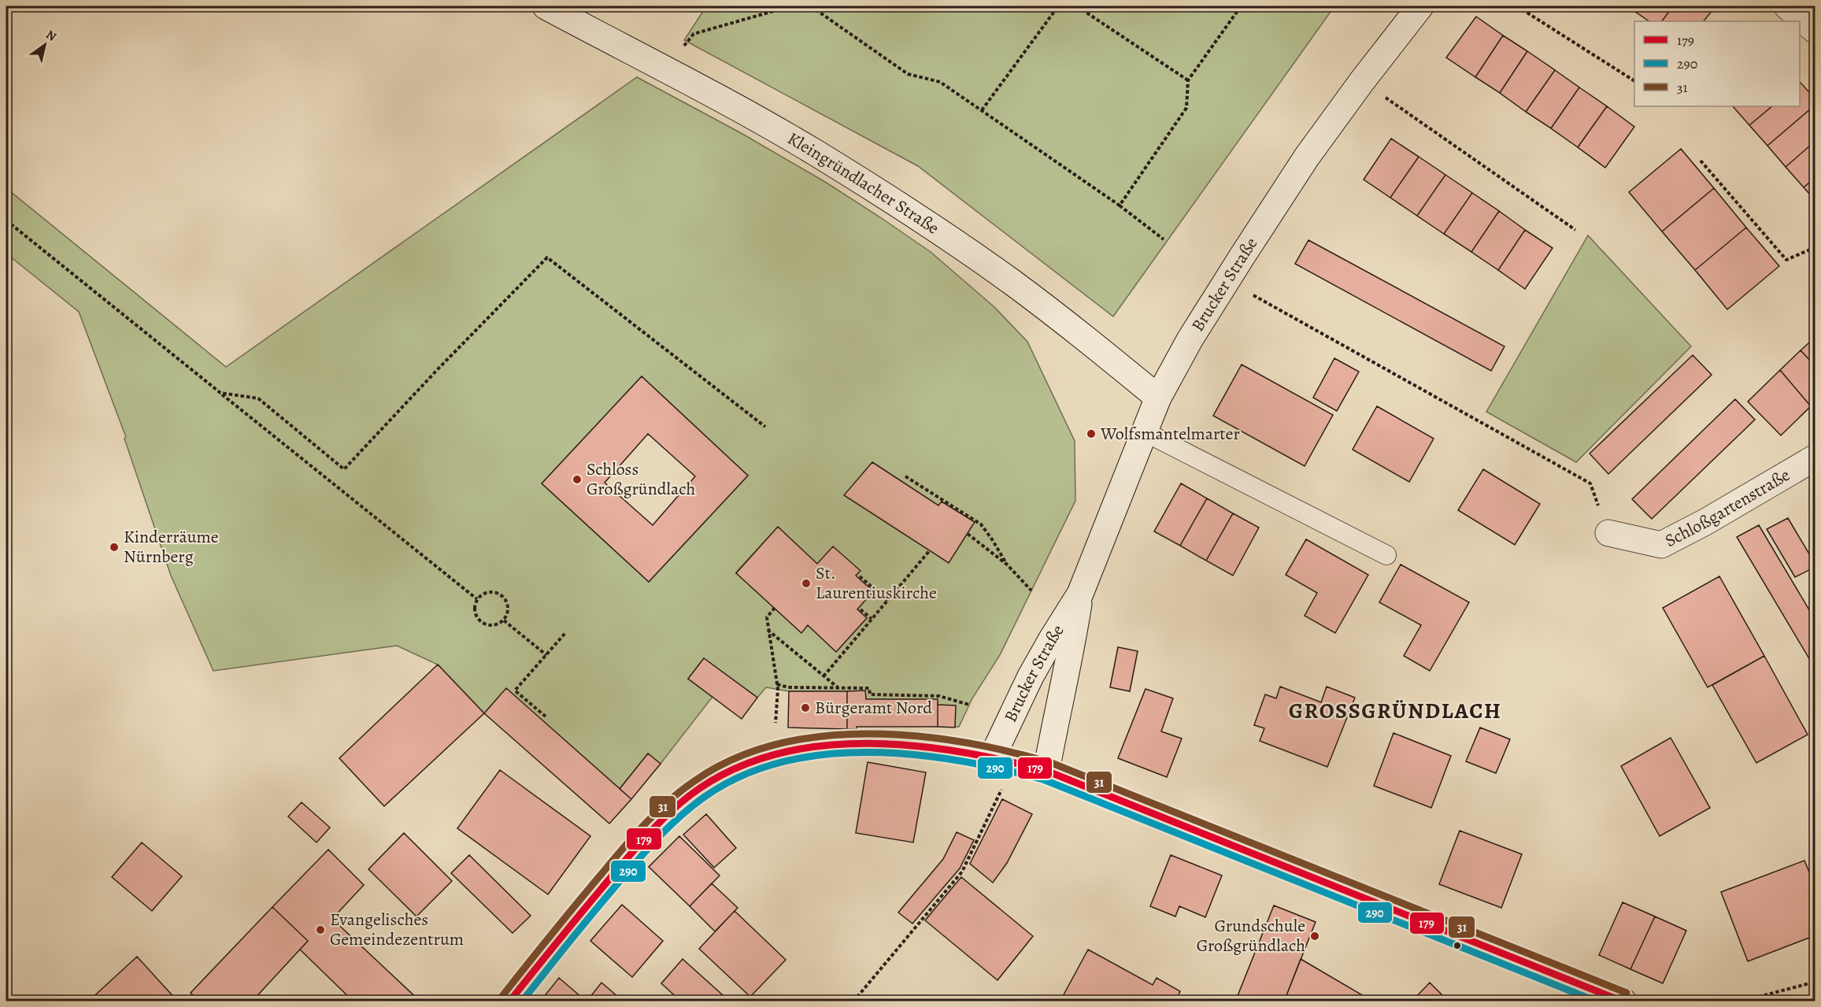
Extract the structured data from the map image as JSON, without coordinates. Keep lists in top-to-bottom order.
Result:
{
  "streets": {
    "street": ["Kleingründlacher Straße", "Brucker Straße", "Schloßgartenstraße"]
  },
  "crossings": [
    ["Kleingründlacher Straße", "Brucker Straße"]
  ],
  "districts": ["GROSSGRÜNDLACH"],
  "places": [
    "Wolfsmantelmarter",
    "Schloss Großgründlach",
    "Kinderräume Nürnberg",
    "St. Laurentiuskirche",
    "Bürgeramt Nord",
    "Evangelisches Gemeindezentrum",
    "Grundschule Großgründlach"
  ],
  "lines": ["transit line 31", "transit line 179", "transit line 290"],
  "legend": ["179", "290", "31"],
  "north": "top right"
}
